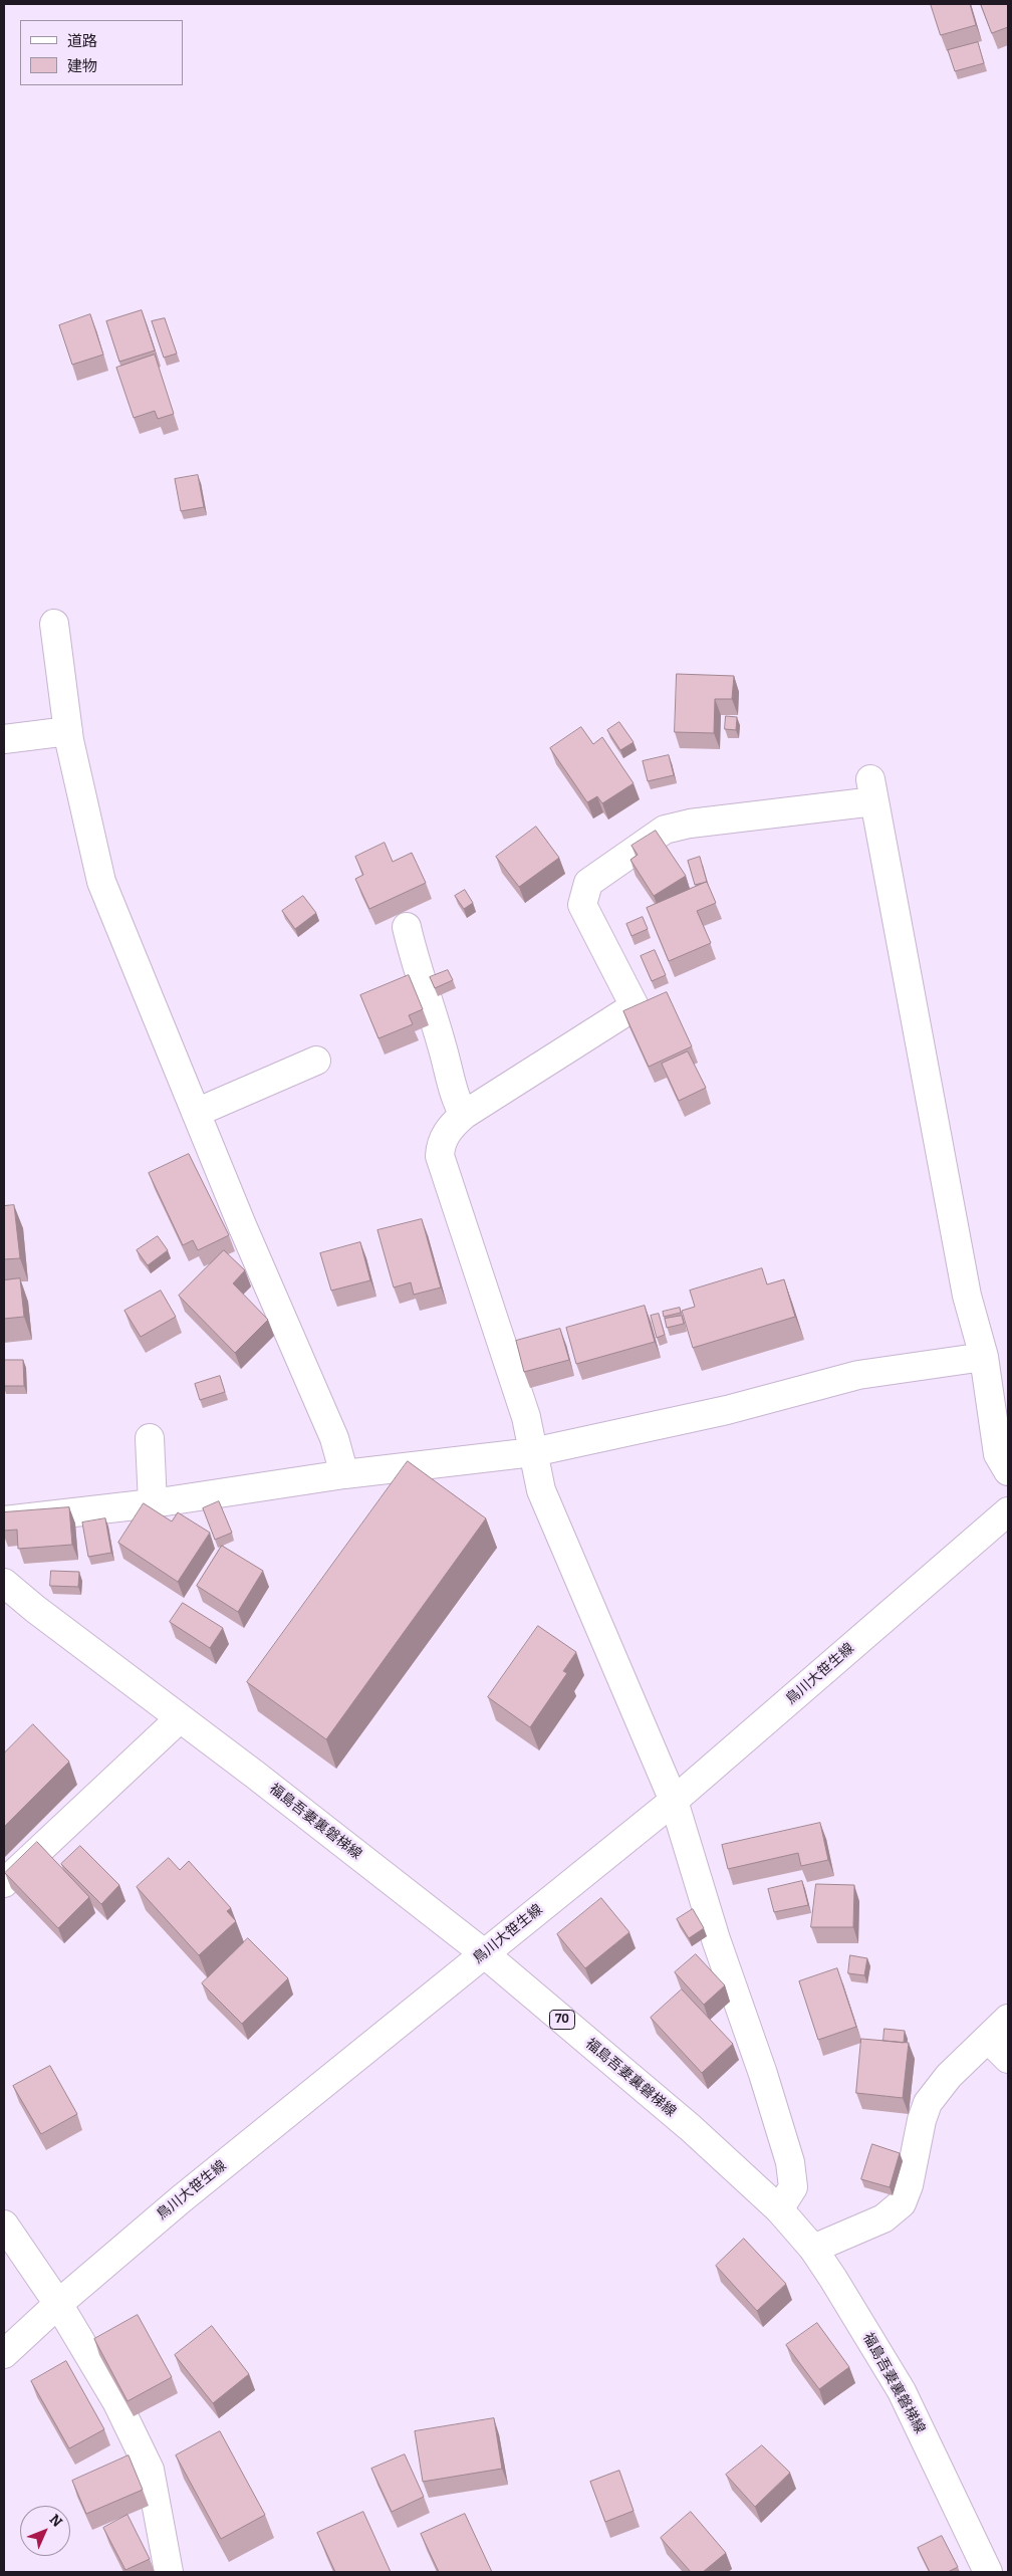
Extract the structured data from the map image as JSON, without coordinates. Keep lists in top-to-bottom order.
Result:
{
  "streets": {
    "street": ["鳥川大笹生線", "福島吾妻裏磐梯線", "70"]
  },
  "crossings": [
    ["鳥川大笹生線", "福島吾妻裏磐梯線"]
  ],
  "legend": ["道路", "建物"],
  "north": "top right"
}
